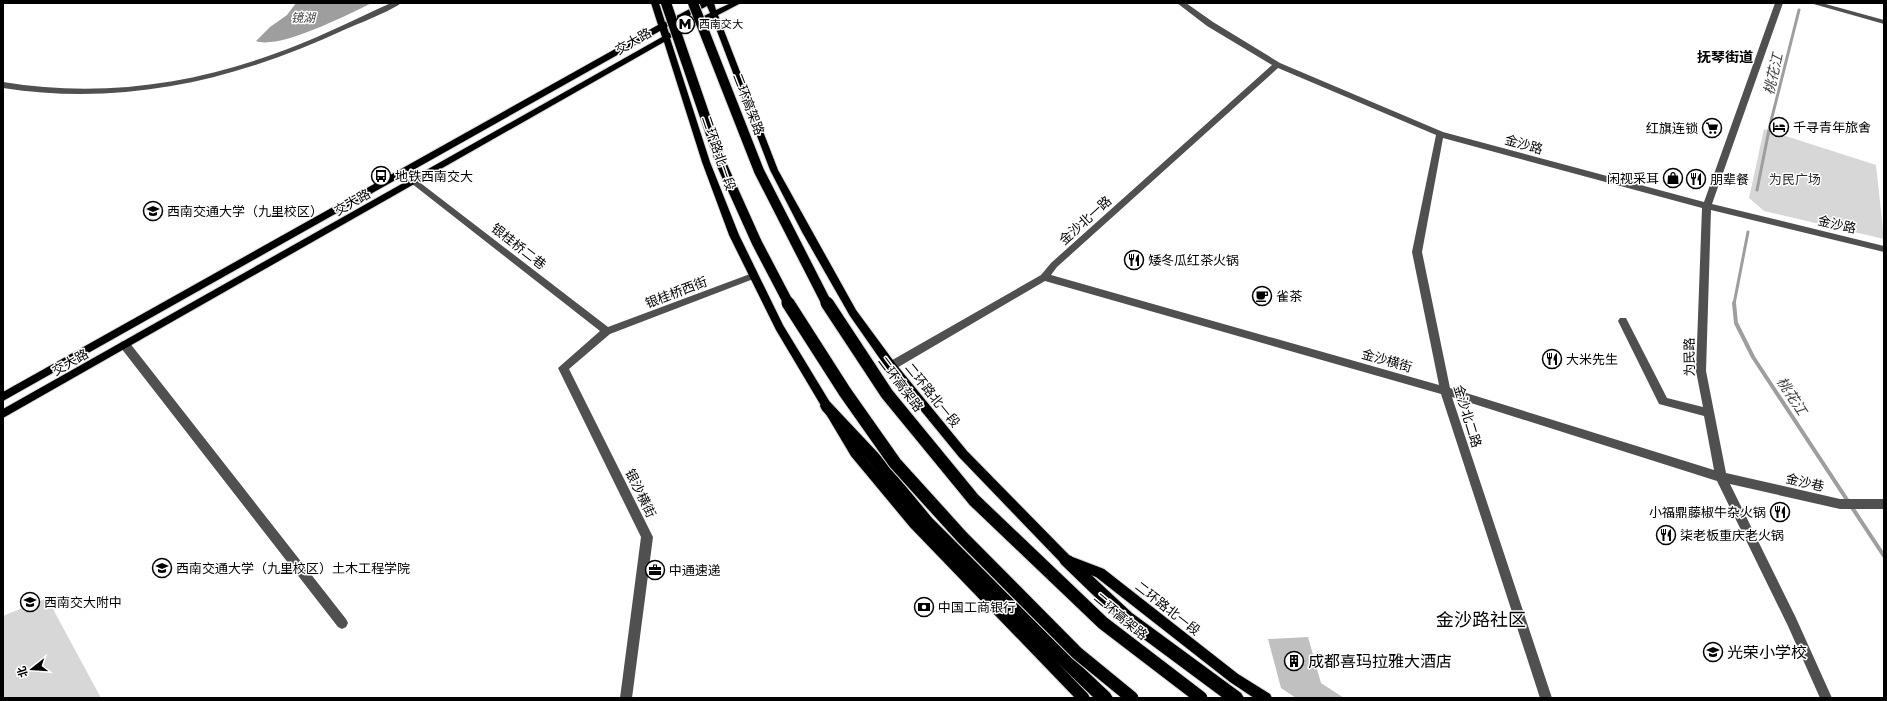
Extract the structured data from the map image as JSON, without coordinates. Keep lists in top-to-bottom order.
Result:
{
  "streets": {
    "highway": ["二环高架路"],
    "main road": ["交大路", "二环路北一段"],
    "street": [
      "金沙路",
      "金沙北一路",
      "银桂桥二巷",
      "银桂桥西街",
      "为民路",
      "金沙横街",
      "金沙北二路",
      "金沙巷",
      "银沙横街"
    ]
  },
  "crossings": [
    ["交大路", "二环路北一段"],
    ["交大路", "银桂桥二巷"],
    ["金沙路", "金沙北一路"],
    ["金沙路", "为民路"],
    ["金沙路", "金沙北二路"],
    ["二环路北一段", "金沙北一路"],
    ["二环路北一段", "银桂桥西街"],
    ["金沙北一路", "金沙横街"],
    ["银桂桥二巷", "银桂桥西街"],
    ["银桂桥二巷", "银沙横街"],
    ["银桂桥西街", "银沙横街"],
    ["为民路", "金沙横街"],
    ["为民路", "金沙巷"],
    ["金沙横街", "金沙北二路"],
    ["金沙横街", "金沙巷"]
  ],
  "districts": ["抚琴街道", "金沙路社区"],
  "water": ["镜湖", "桃花江"],
  "parks": ["为民广场"],
  "places": {
    "metro station": ["西南交大"],
    "hotel": ["千寻青年旅舍"],
    "supermarket": ["红旗连锁"],
    "bus stop": ["地铁西南交大"],
    "shop": ["闲视采耳"],
    "restaurant": [
      "朋辈餐",
      "矮冬瓜红茶火锅",
      "大米先生",
      "小福鼎藤椒牛杂火锅",
      "柒老板重庆老火锅"
    ],
    "school or university": [
      "西南交通大学（九里校区）",
      "西南交通大学（九里校区）土木工程学院",
      "西南交大附中",
      "光荣小学校"
    ],
    "cafe": ["雀茶"],
    "office": ["中通速递"],
    "bank": ["中国工商银行"],
    "building": ["成都喜玛拉雅大酒店"]
  },
  "north": "left"
}
